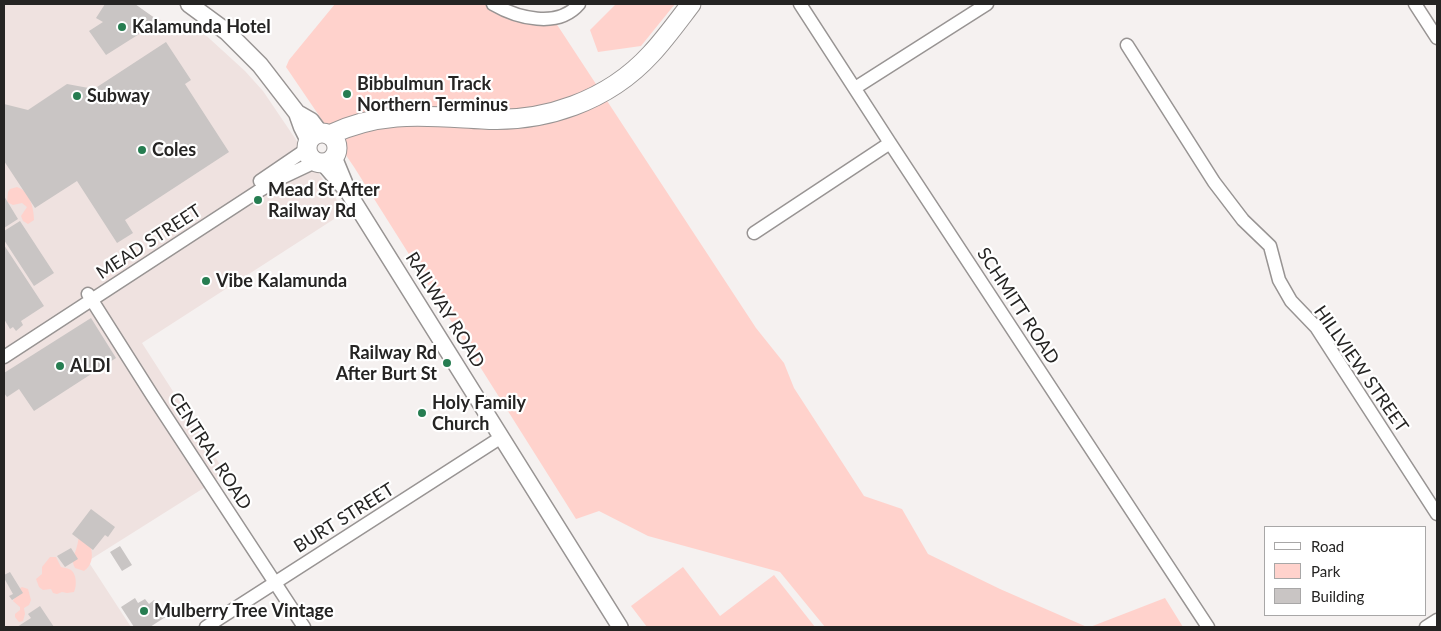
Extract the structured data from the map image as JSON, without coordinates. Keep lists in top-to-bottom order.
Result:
{
  "streets": {
    "main road": ["RAILWAY ROAD"],
    "street": [
      "MEAD STREET",
      "SCHMITT ROAD",
      "HILLVIEW STREET",
      "CENTRAL ROAD",
      "BURT STREET"
    ]
  },
  "crossings": [
    ["MEAD STREET", "RAILWAY ROAD"],
    ["MEAD STREET", "CENTRAL ROAD"],
    ["RAILWAY ROAD", "BURT STREET"],
    ["CENTRAL ROAD", "BURT STREET"]
  ],
  "places": [
    "Kalamunda Hotel",
    "Bibbulmun Track Northern Terminus",
    "Subway",
    "Coles",
    "Mead St After Railway Rd",
    "Vibe Kalamunda",
    "Railway Rd After Burt St",
    "ALDI",
    "Holy Family Church",
    "Mulberry Tree Vintage"
  ],
  "legend": ["Road", "Park", "Building"]
}
